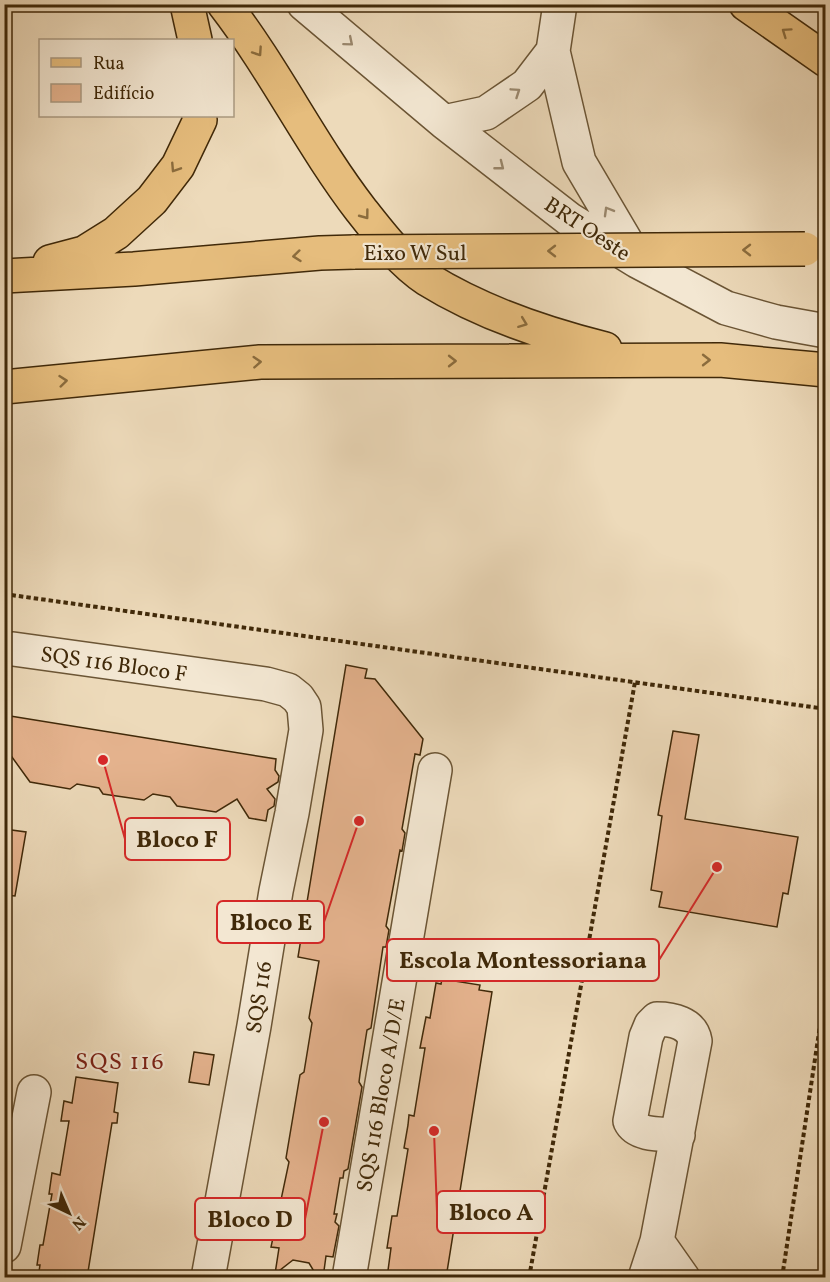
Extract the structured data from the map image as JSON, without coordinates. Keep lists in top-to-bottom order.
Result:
{
  "streets": {
    "main road": ["Eixo W Sul"],
    "street": [
      "BRT Oeste",
      "SQS 116 Bloco F",
      "SQS 116",
      "SQS 116 Bloco A/D/E"
    ]
  },
  "crossings": [
    ["SQS 116 Bloco F", "SQS 116"]
  ],
  "districts": ["SQS 116"],
  "places": [
    "Bloco F",
    "Bloco E",
    "Escola Montessoriana",
    "Bloco D",
    "Bloco A"
  ],
  "legend": ["Rua", "Edifício"],
  "north": "bottom right"
}
